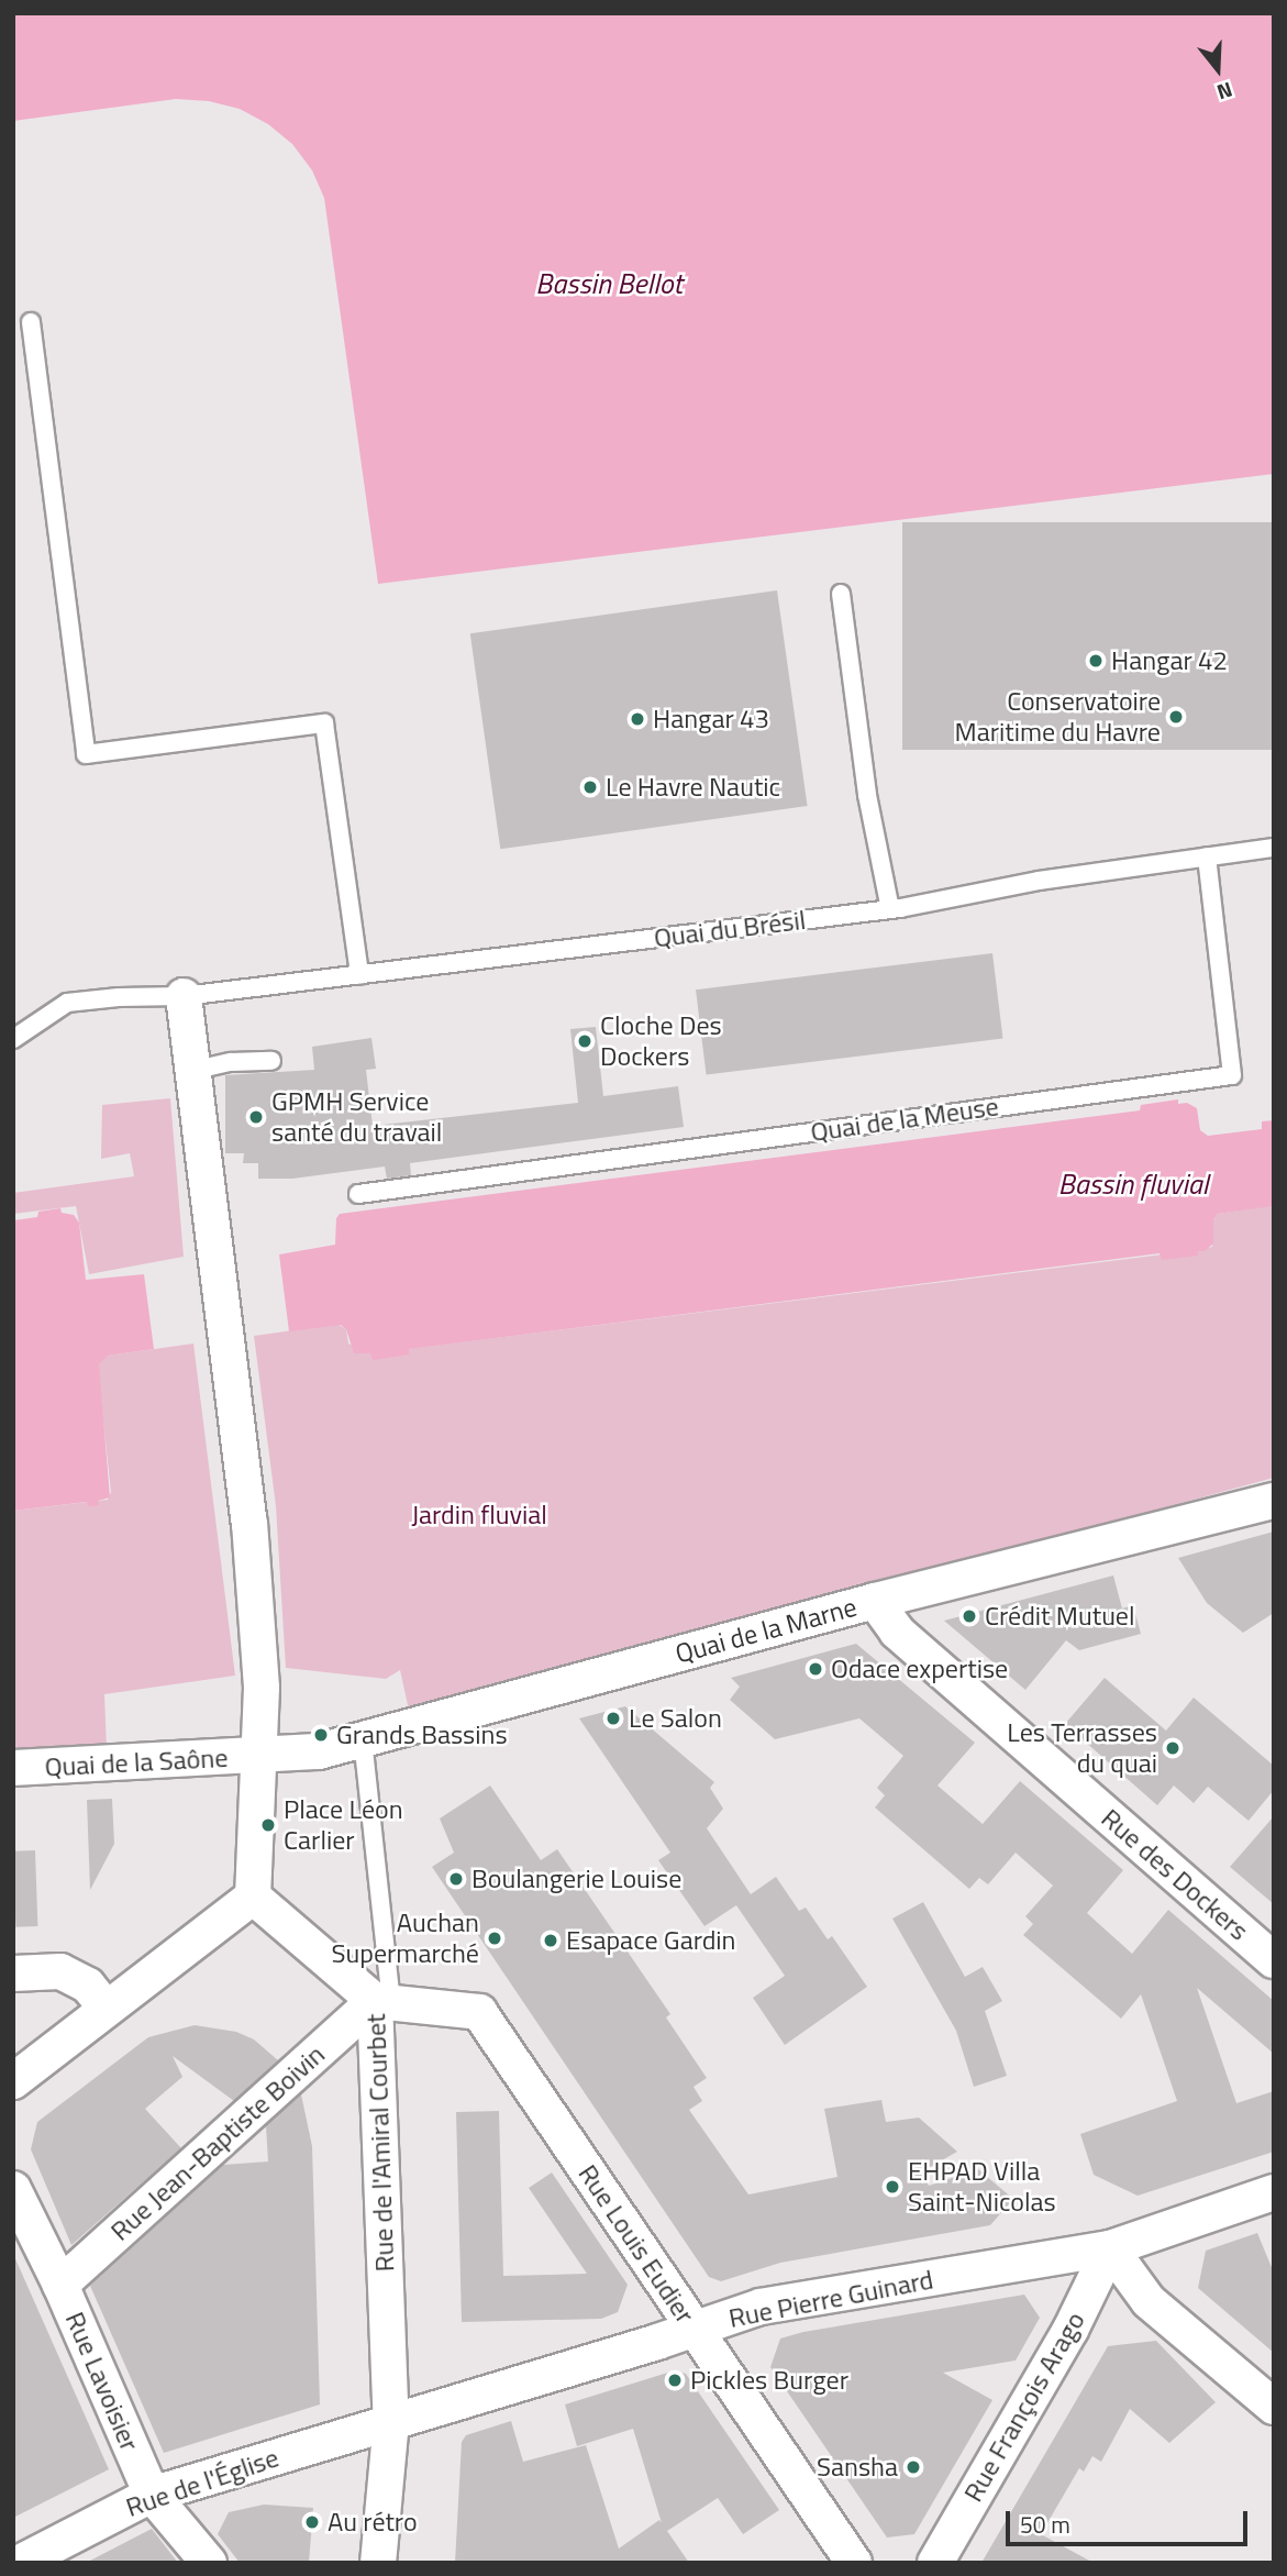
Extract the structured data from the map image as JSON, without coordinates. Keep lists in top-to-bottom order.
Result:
{
  "streets": {
    "street": [
      "Quai de la Marne",
      "Quai de la Saône",
      "Rue des Dockers",
      "Rue Jean-Baptiste Boivin",
      "Rue de l'Amiral Courbet",
      "Rue Louis Eudier",
      "Rue Pierre Guinard",
      "Rue Lavoisier",
      "Rue François Arago",
      "Rue de l'Église"
    ],
    "lane": ["Quai du Brésil", "Quai de la Meuse"]
  },
  "crossings": [
    ["Quai du Brésil", "Quai de la Meuse"],
    ["Quai de la Marne", "Quai de la Saône"],
    ["Quai de la Marne", "Rue des Dockers"],
    ["Rue Jean-Baptiste Boivin", "Rue de l'Amiral Courbet"],
    ["Rue Jean-Baptiste Boivin", "Rue Louis Eudier"],
    ["Rue Jean-Baptiste Boivin", "Rue Lavoisier"],
    ["Rue de l'Amiral Courbet", "Rue Louis Eudier"],
    ["Rue de l'Amiral Courbet", "Rue Pierre Guinard"],
    ["Rue de l'Amiral Courbet", "Rue de l'Église"],
    ["Rue Louis Eudier", "Rue Pierre Guinard"],
    ["Rue Pierre Guinard", "Rue François Arago"],
    ["Rue Pierre Guinard", "Rue de l'Église"],
    ["Rue Lavoisier", "Rue de l'Église"]
  ],
  "water": ["Bassin Bellot", "Bassin fluvial"],
  "parks": ["Jardin fluvial"],
  "places": [
    "Hangar 42",
    "Conservatoire Maritime du Havre",
    "Hangar 43",
    "Le Havre Nautic",
    "Cloche Des Dockers",
    "GPMH Service santé du travail",
    "Crédit Mutuel",
    "Odace expertise",
    "Le Salon",
    "Grands Bassins",
    "Les Terrasses du quai",
    "Place Léon Carlier",
    "Boulangerie Louise",
    "Auchan Supermarché",
    "Esapace Gardin",
    "EHPAD Villa Saint-Nicolas",
    "Pickles Burger",
    "Sansha",
    "Au rétro"
  ],
  "scale_bar": "50 m",
  "north": "bottom"
}
